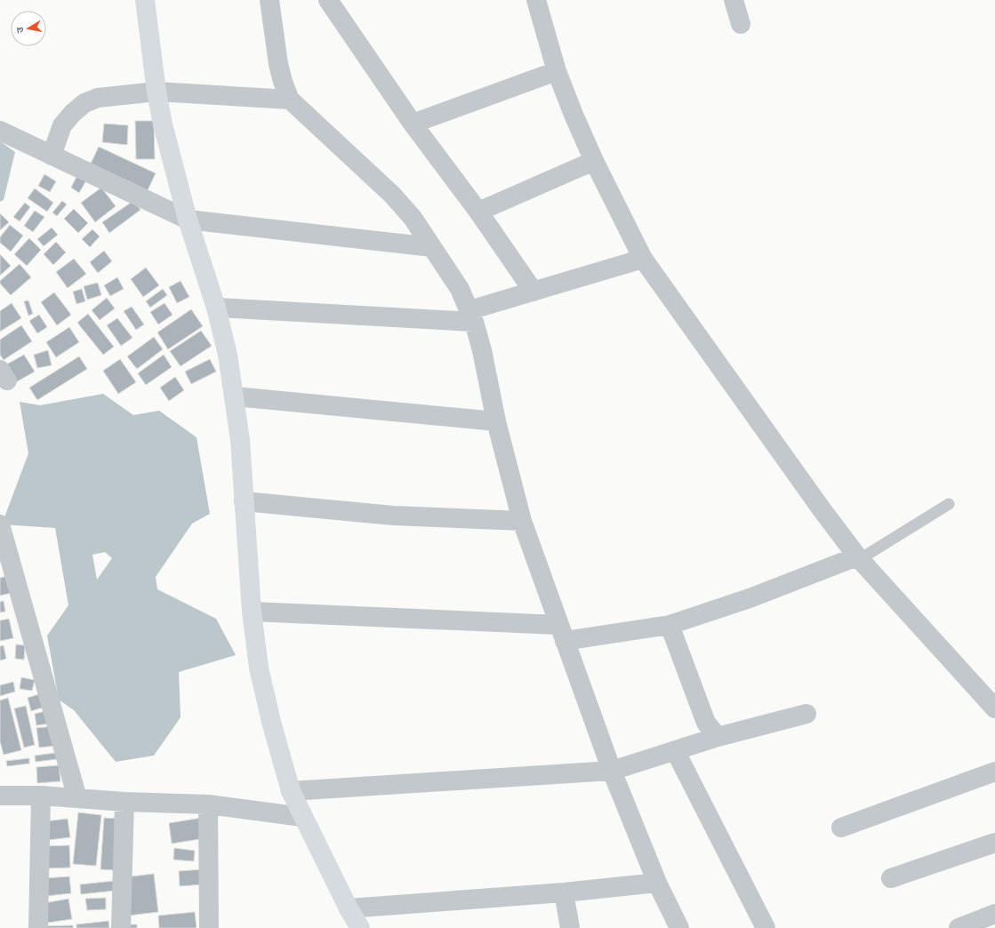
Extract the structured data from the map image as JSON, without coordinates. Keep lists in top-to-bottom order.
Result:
{
  "north": "left"
}
